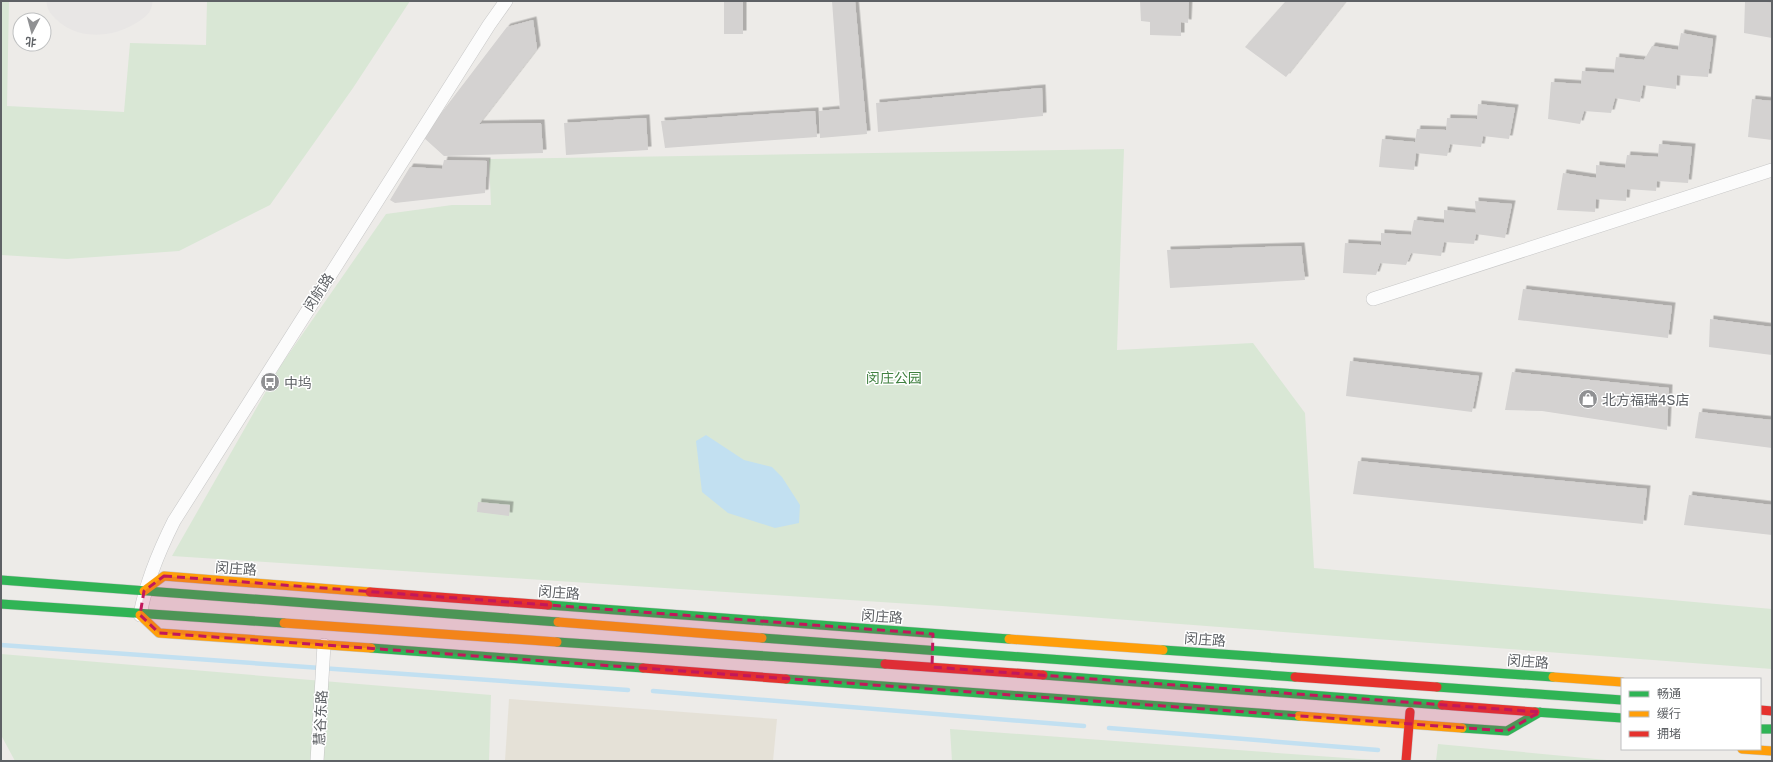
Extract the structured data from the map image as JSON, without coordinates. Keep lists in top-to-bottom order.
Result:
{
  "streets": {
    "main road": ["闵庄路"],
    "street": ["闵航路", "慧谷东路"]
  },
  "crossings": [
    ["闵航路", "闵庄路"]
  ],
  "parks": ["闵庄公园"],
  "places": {
    "bus stop": ["中坞"],
    "shop": ["北方福瑞4S店"]
  },
  "legend": ["畅通", "缓行", "拥堵"],
  "north": "bottom"
}
